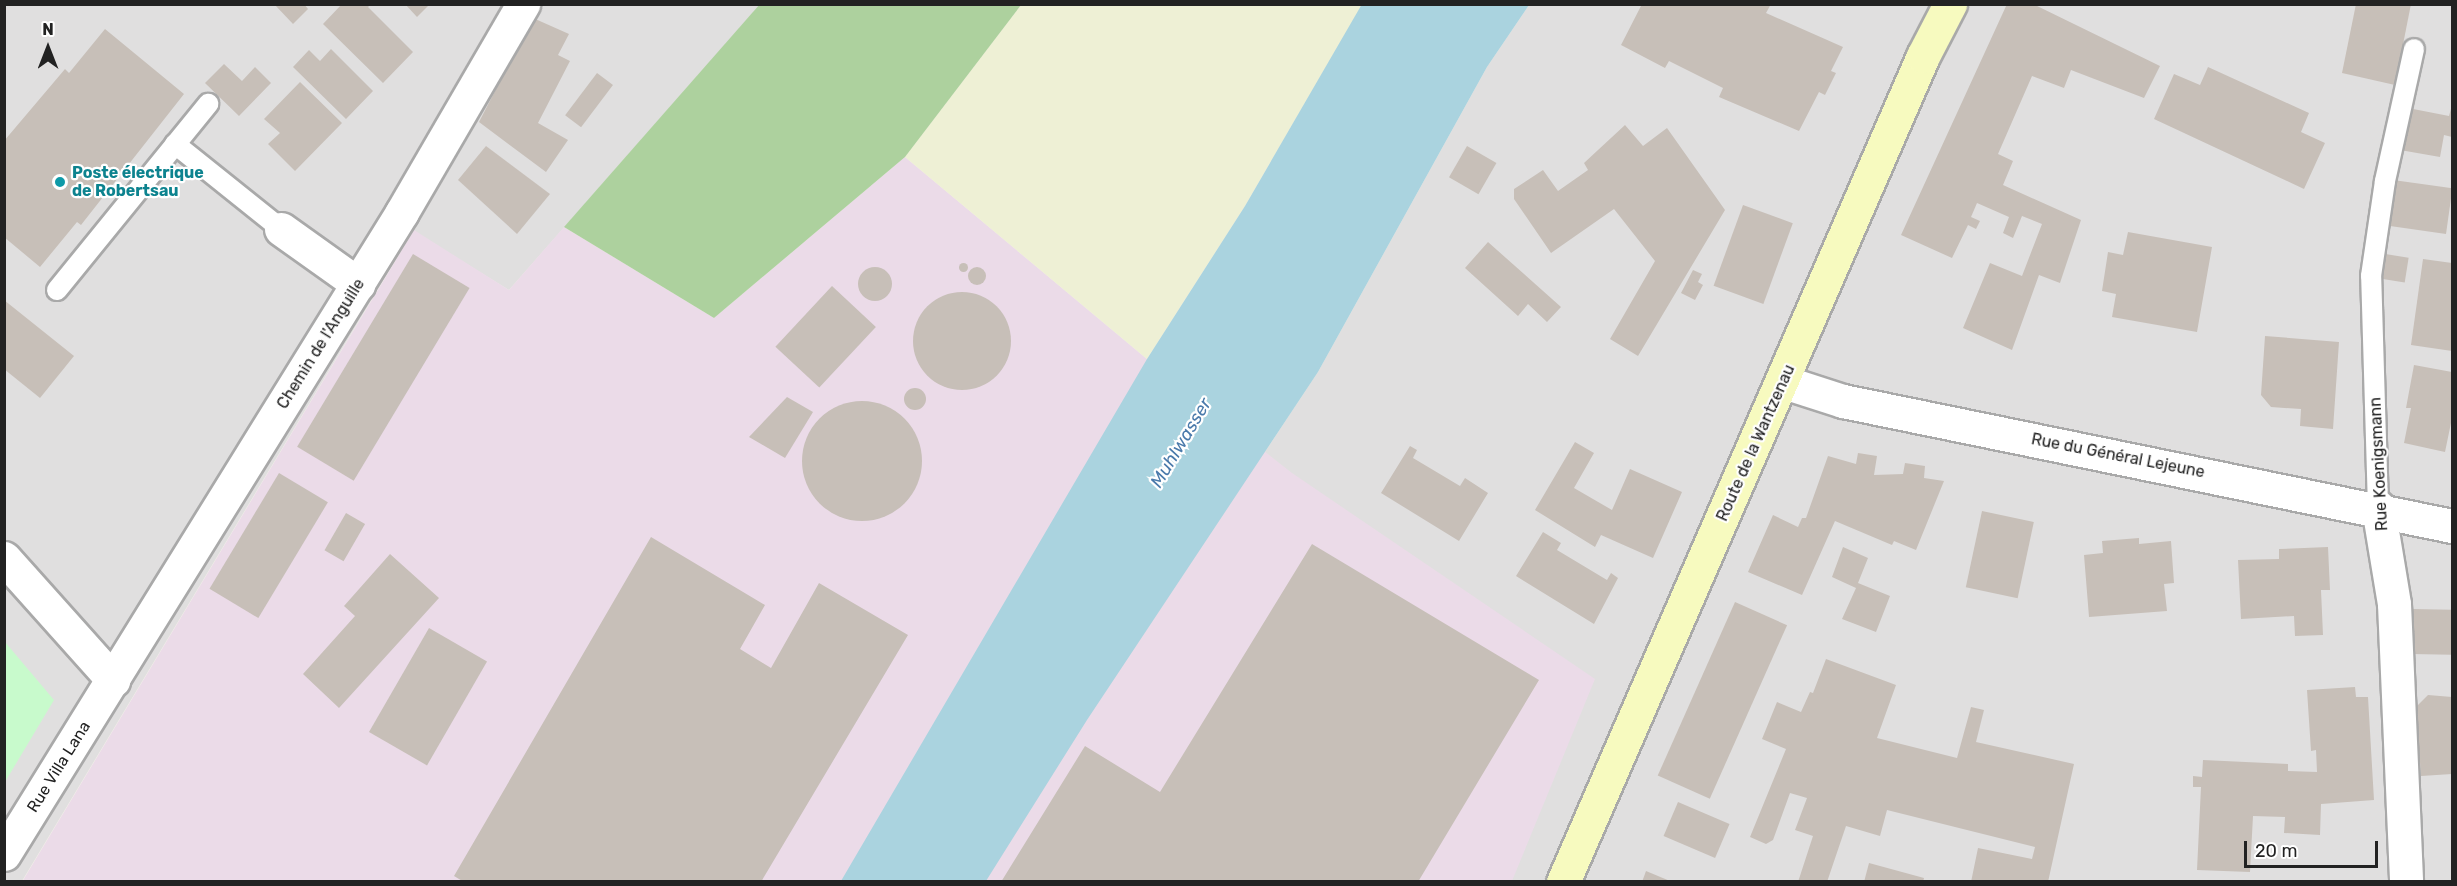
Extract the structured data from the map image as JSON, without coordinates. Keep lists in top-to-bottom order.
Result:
{
  "streets": {
    "main road": ["Route de la Wantzenau"],
    "street": [
      "Chemin de l'Anguille",
      "Rue du Général Lejeune",
      "Rue Koenigsmann",
      "Rue Villa Lana"
    ]
  },
  "crossings": [
    ["Chemin de l'Anguille", "Rue Villa Lana"],
    ["Route de la Wantzenau", "Rue du Général Lejeune"],
    ["Rue du Général Lejeune", "Rue Koenigsmann"]
  ],
  "water": ["Muhlwasser"],
  "places": ["Poste électrique de Robertsau"],
  "scale_bar": "20 m",
  "north": "top"
}
